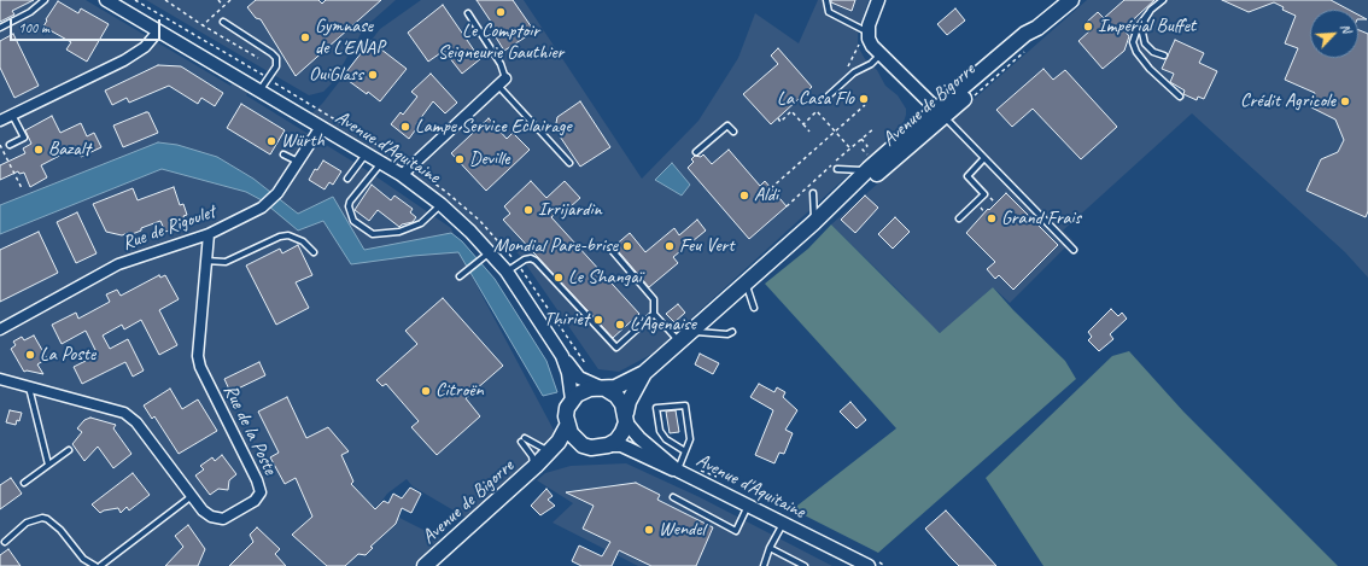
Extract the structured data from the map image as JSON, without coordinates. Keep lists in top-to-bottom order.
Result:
{
  "streets": {
    "main road": ["Avenue de Bigorre"],
    "street": ["Avenue d'Aquitaine", "Rue de Rigoulet", "Rue de la Poste"]
  },
  "crossings": [
    ["Avenue de Bigorre", "Avenue d'Aquitaine"],
    ["Avenue d'Aquitaine", "Rue de Rigoulet"],
    ["Rue de Rigoulet", "Rue de la Poste"]
  ],
  "places": [
    "Le Comptoir Seigneurie Gauthier",
    "Impérial Buffet",
    "Gymnase de L'ENAP",
    "OuiGlass",
    "La Casa Flo",
    "Crédit Agricole",
    "Lampe Service Eclairage",
    "Würth",
    "Bazalt",
    "Deville",
    "Aldi",
    "Irrijardin",
    "Grand Frais",
    "Mondial Pare-brise",
    "Feu Vert",
    "Le Shangaï",
    "Thiriet",
    "L'Agenaise",
    "La Poste",
    "Citroën",
    "Wendel"
  ],
  "scale_bar": "100 m",
  "north": "top right"
}
